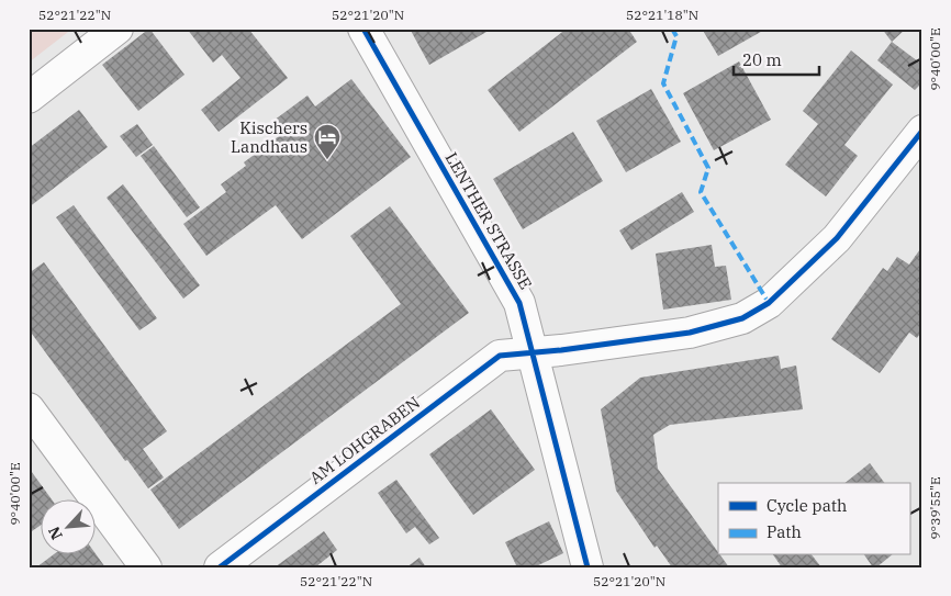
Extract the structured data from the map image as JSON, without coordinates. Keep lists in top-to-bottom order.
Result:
{
  "streets": {
    "street": ["LENTHER STRASSE", "AM LOHGRABEN"]
  },
  "crossings": [
    ["LENTHER STRASSE", "AM LOHGRABEN"]
  ],
  "places": {
    "hotel": ["Kischers Landhaus"]
  },
  "legend": ["Cycle path", "Path"],
  "scale_bar": "20 m",
  "north": "bottom left",
  "coordinates": [
    "52°21'22\"N",
    "52°21'20\"N",
    "52°21'18\"N",
    "9°40'00\"E",
    "9°39'55\"E"
  ]
}
